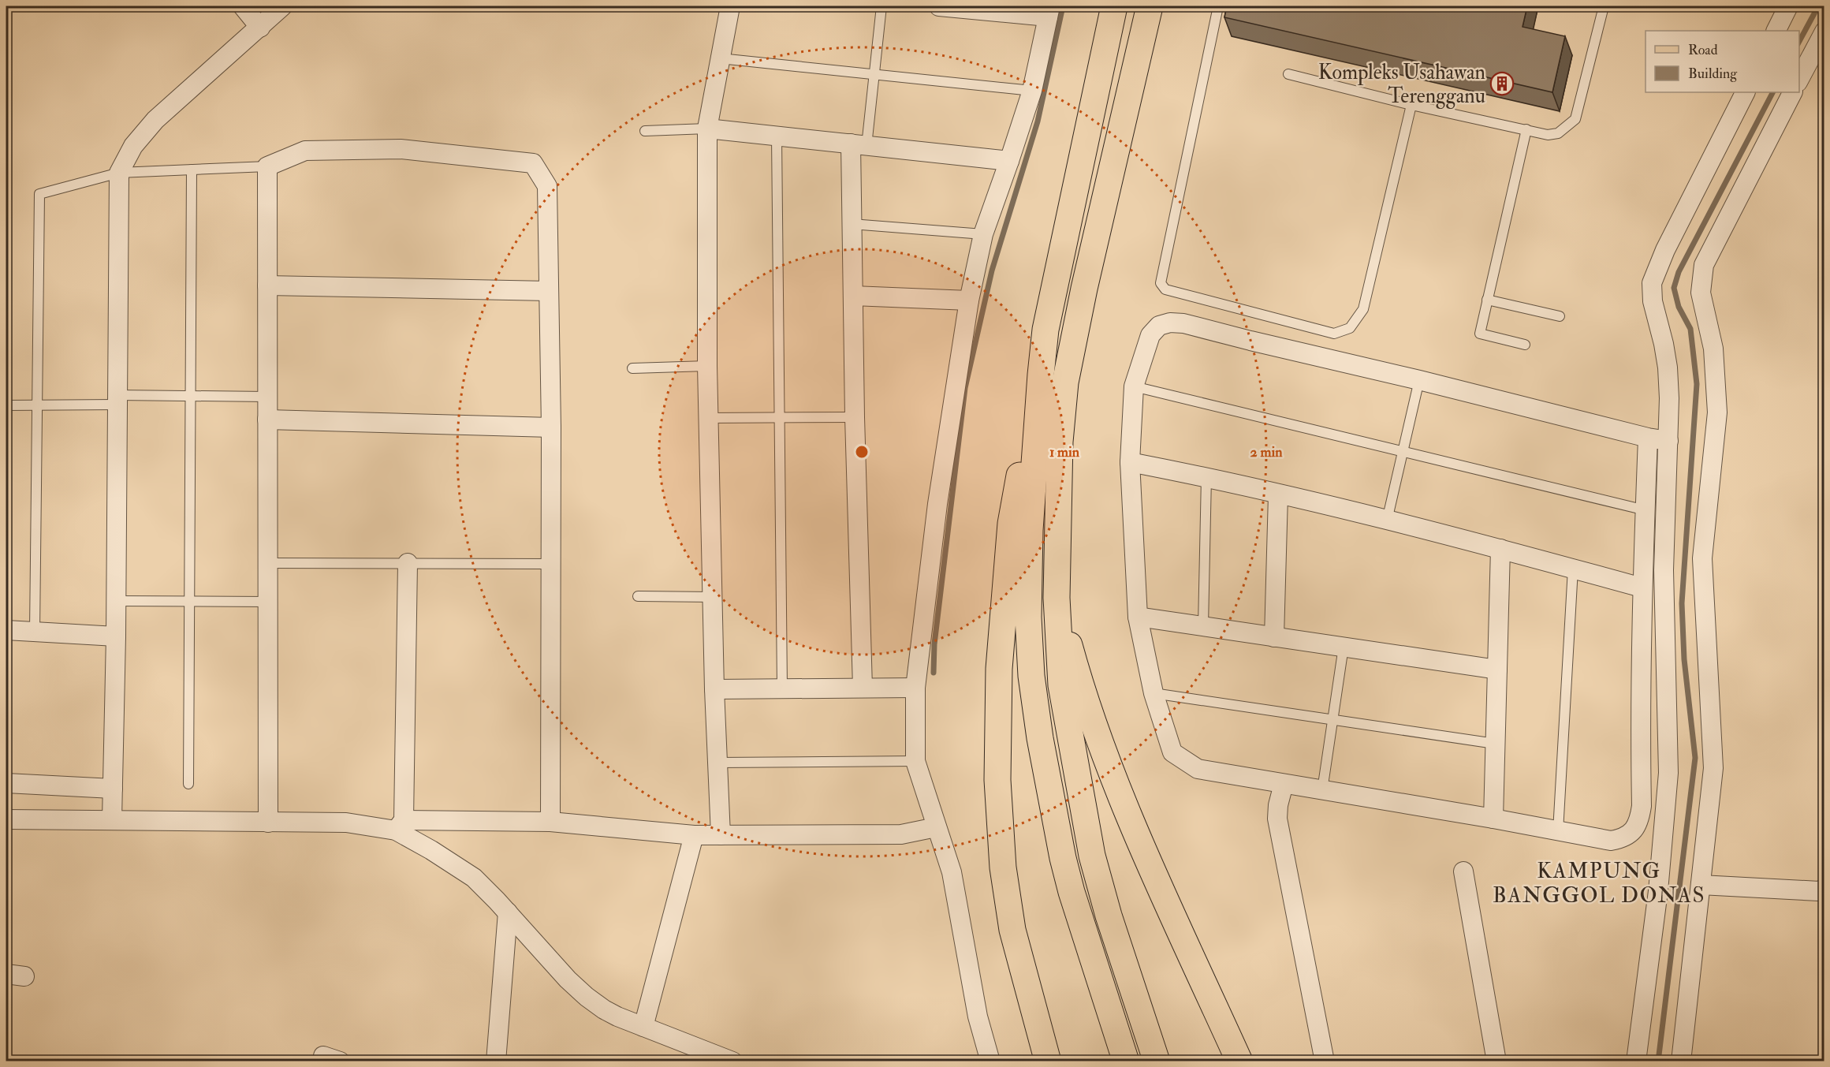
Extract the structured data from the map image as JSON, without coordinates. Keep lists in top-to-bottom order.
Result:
{
  "districts": ["KAMPUNG BANGGOL DONAS"],
  "places": {
    "building": ["Kompleks Usahawan Terengganu"]
  },
  "legend": ["Road", "Building"],
  "rings": ["1 min", "2 min"]
}
